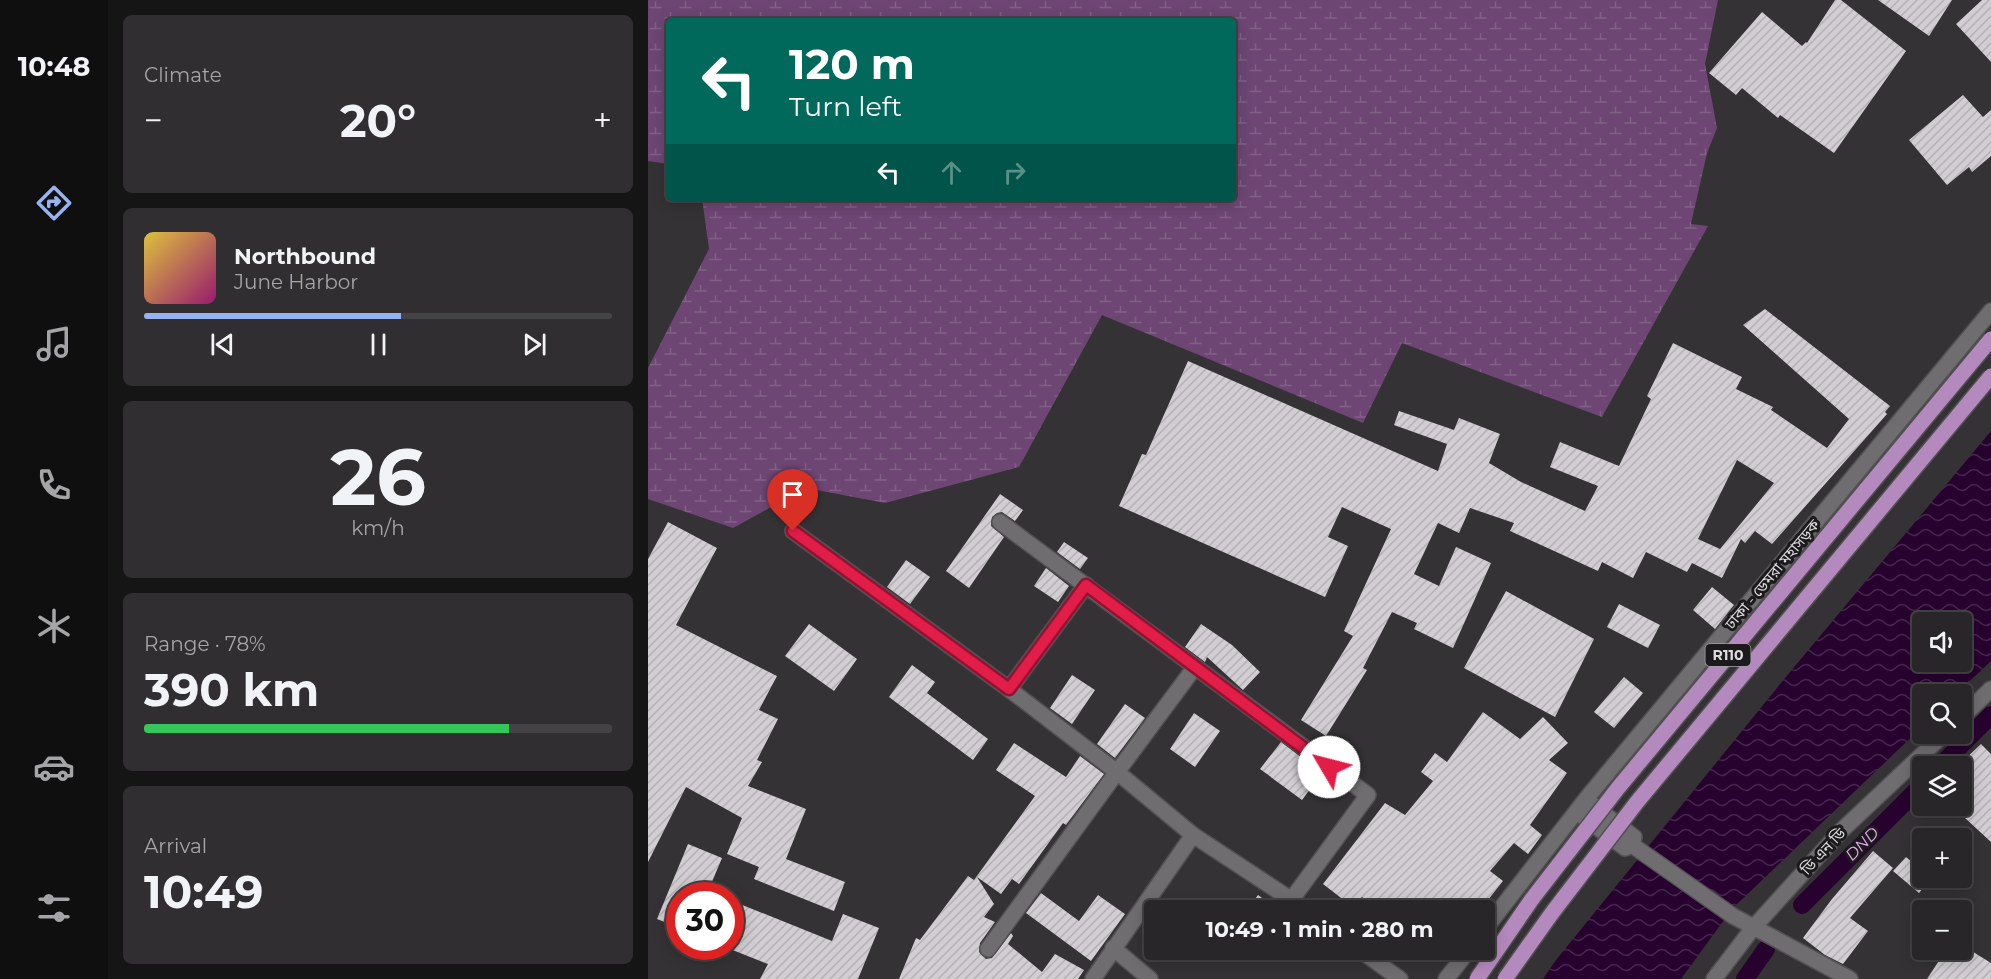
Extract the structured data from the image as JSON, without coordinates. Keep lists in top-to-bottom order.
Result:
{
  "streets": {
    "main road": ["ঢাকা - ডেমরা মহাসড়ক", "R110"],
    "street": ["ডি এন ডি"]
  },
  "water": ["DND"],
  "page": {
    "tabs": "10:48",
    "tile": [
      "Climate",
      ["26", "km/h"],
      ["Range · 78%", "390 km"],
      ["Arrival", "10:49"]
    ],
    "turn": ["120 m", "Turn left"],
    "heat": ["−", "20°", "+"],
    "song": ["Northbound", "June Harbor"],
    "map_buttons": ["+", "−"],
    "limit": "30",
    "trip": "10:49 · 1 min · 280 m"
  }
}
